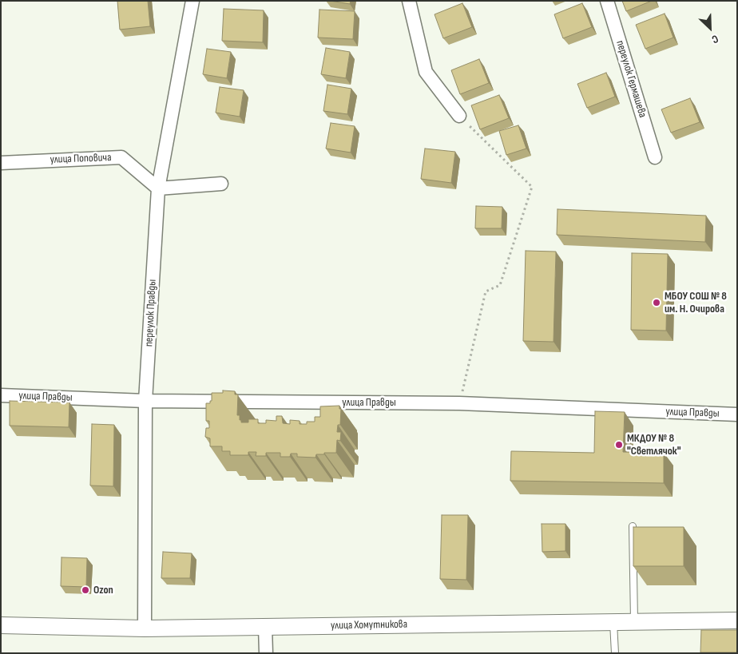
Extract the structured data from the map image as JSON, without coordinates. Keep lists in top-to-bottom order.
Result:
{
  "streets": {
    "street": [
      "переулок Гермашева",
      "улица Поповича",
      "переулок Правды",
      "улица Правды",
      "улица Хомутникова"
    ]
  },
  "crossings": [
    ["улица Поповича", "переулок Правды"],
    ["переулок Правды", "улица Правды"],
    ["переулок Правды", "улица Хомутникова"]
  ],
  "places": ["МБОУ СОШ № 8 им. Н. Очирова", "МКДОУ № 8 \"Светлячок\"", "Ozon"],
  "north": "bottom right"
}
